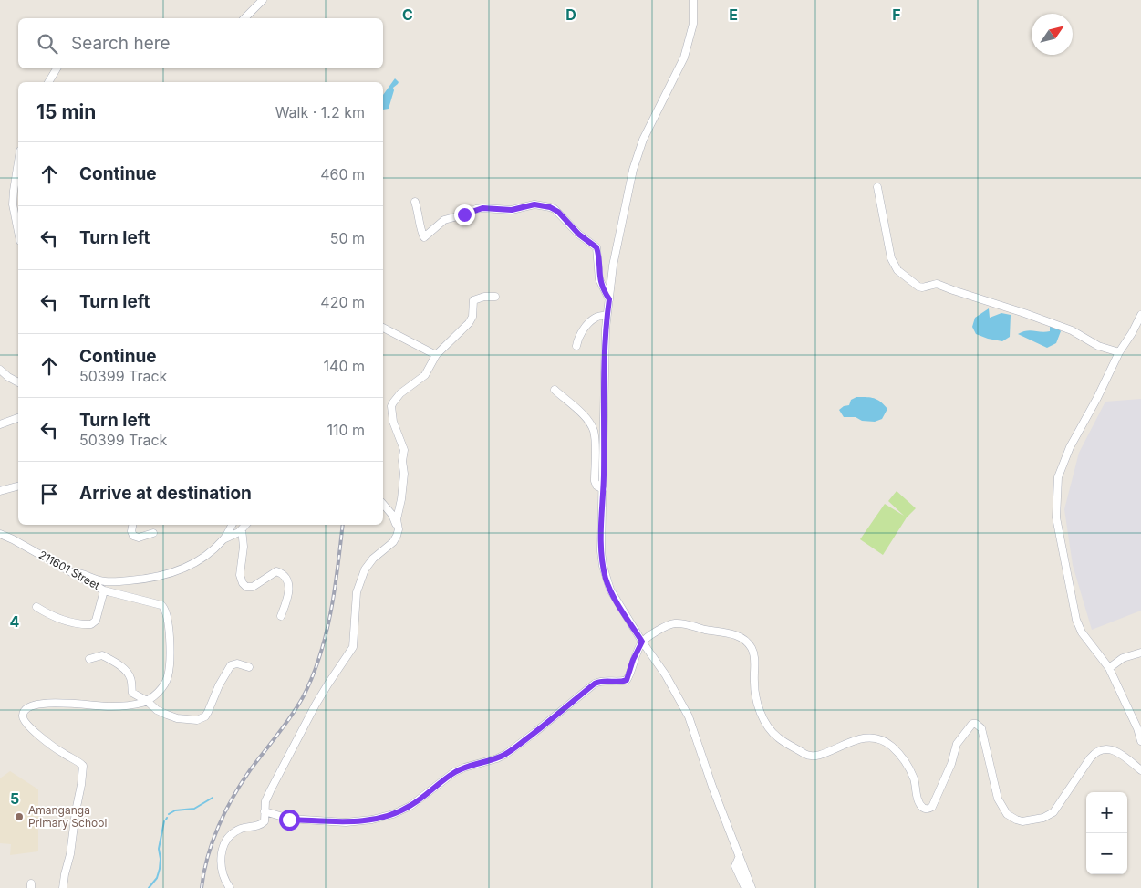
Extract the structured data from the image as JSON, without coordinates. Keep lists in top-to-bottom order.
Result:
{
  "streets": {
    "street": ["211601 Street"]
  },
  "places": ["Amanganga Primary School"],
  "north": "top right",
  "page": {
    "search": "Search here",
    "heading": ["15 min", "Walk · 1.2 km"],
    "list": [
      ["Continue", "460 m"],
      ["Turn left", "50 m"],
      ["Turn left", "420 m"],
      ["Continue", "50399 Track", "140 m"],
      ["Turn left", "50399 Track", "110 m"],
      "Arrive at destination"
    ],
    "map_buttons": ["+", "−"]
  },
  "grid": {
    "columns": [
      "C",
      "D",
      "E",
      "F"
    ],
    "rows": ["4", "5"]
  }
}
